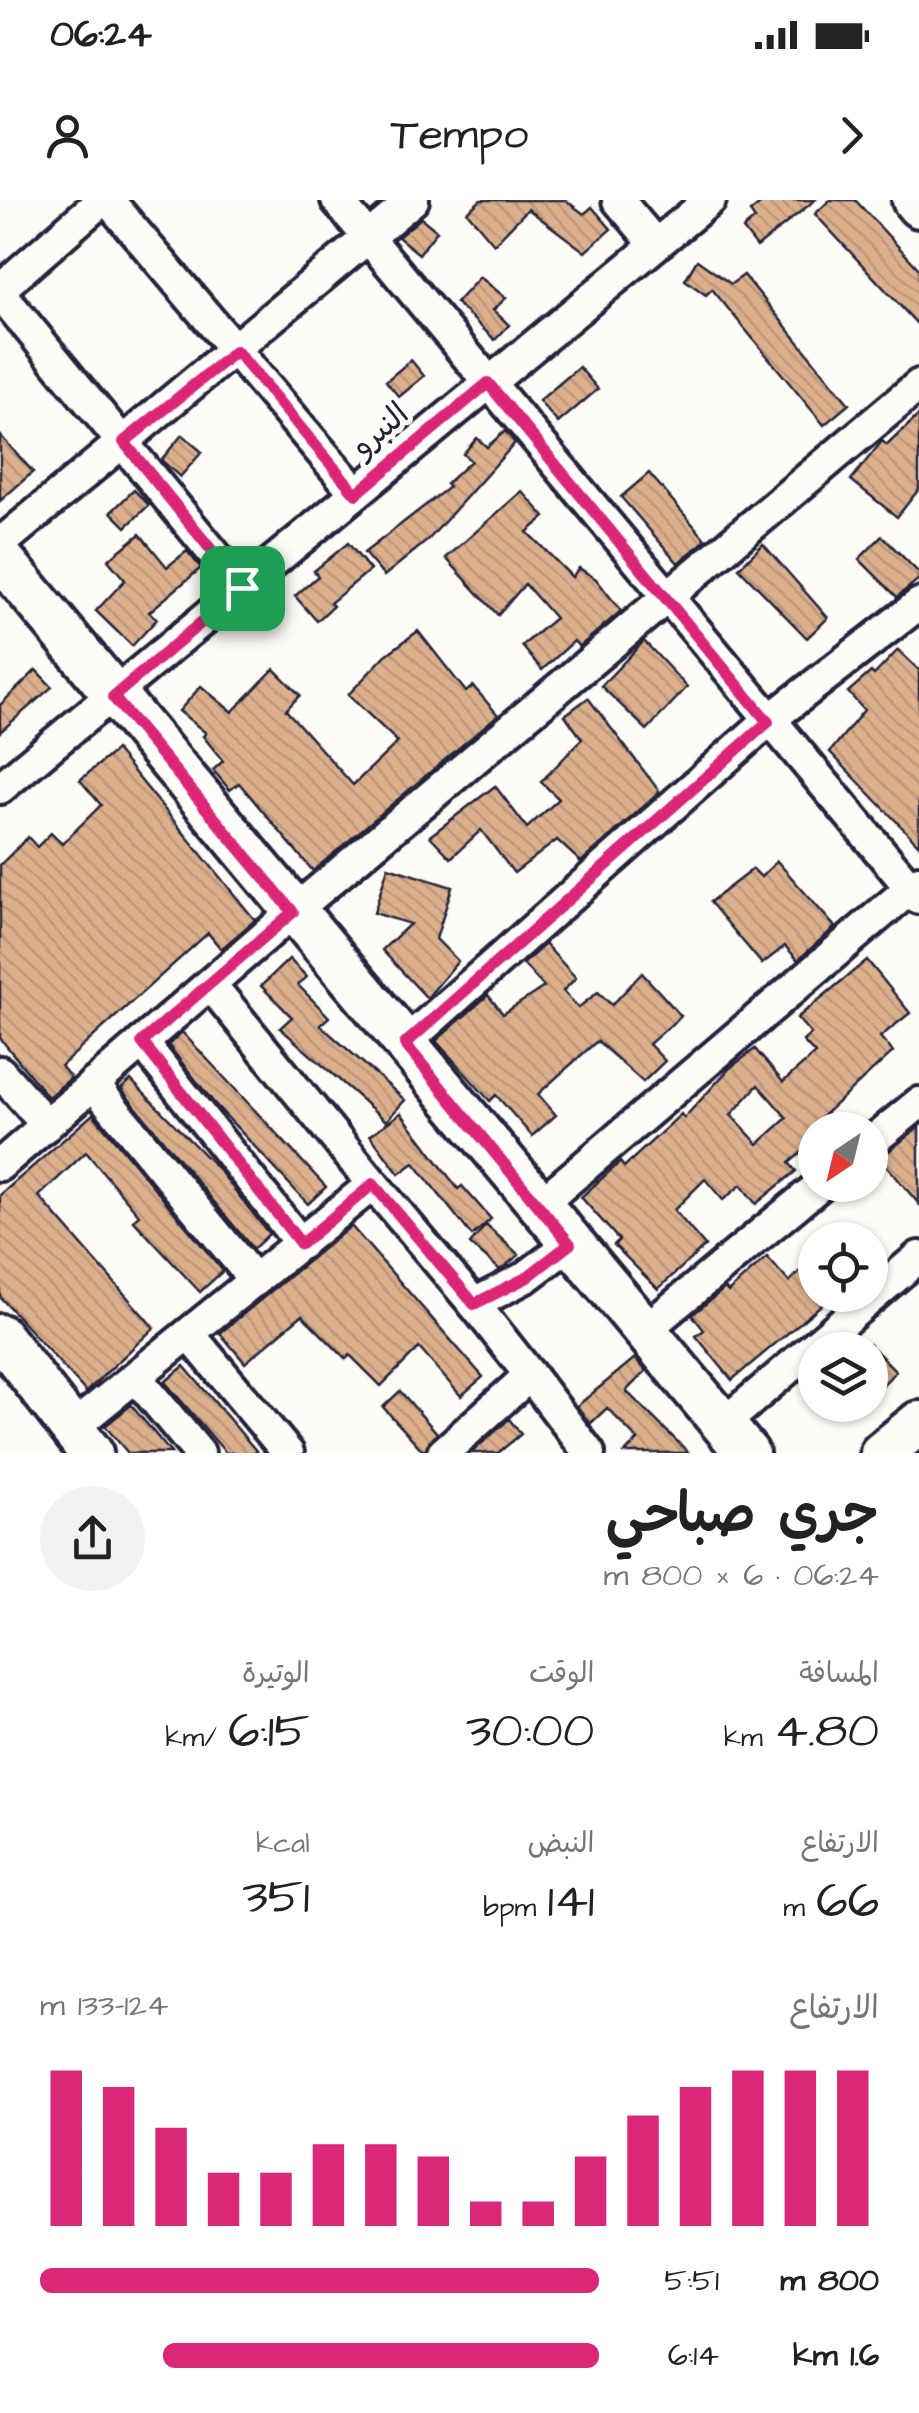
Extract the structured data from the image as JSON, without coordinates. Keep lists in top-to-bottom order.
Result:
{
  "streets": {
    "street": ["النبرو"]
  },
  "north": "bottom left",
  "page": {
    "status": "06:24",
    "header": "Tempo",
    "heading": ["جري صباحي", "06:24 · 6 × 800 m"],
    "stats": [
      ["المسافة", "4.80 km"],
      ["الوقت", "30:00"],
      ["الوتيرة", "6:15 /km"],
      ["الارتفاع", "66 m"],
      ["النبض", "141 bpm"],
      ["kcal", "351"]
    ],
    "chart": ["الارتفاع", "124–133 m"],
    "list": [
      {
        "name": "800 m",
        "note": "5:51"
      },
      {
        "name": "1.6 km",
        "note": "6:14"
      }
    ]
  }
}
